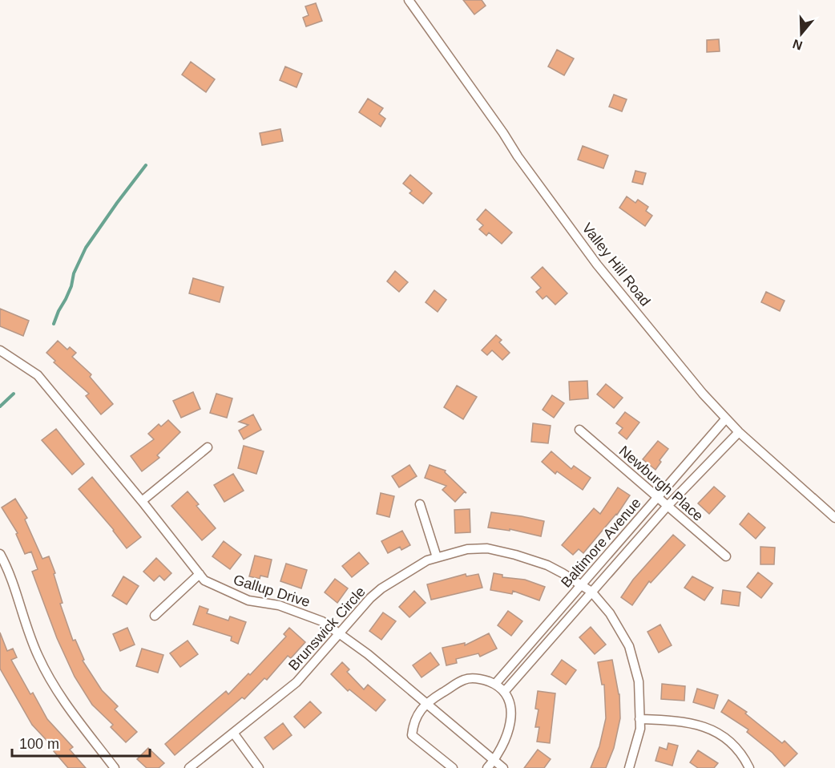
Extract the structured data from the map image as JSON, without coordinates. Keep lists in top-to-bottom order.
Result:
{
  "streets": {
    "street": [
      "Valley Hill Road",
      "Newburgh Place",
      "Baltimore Avenue",
      "Gallup Drive",
      "Brunswick Circle"
    ]
  },
  "crossings": [
    ["Valley Hill Road", "Baltimore Avenue"],
    ["Newburgh Place", "Baltimore Avenue"],
    ["Baltimore Avenue", "Brunswick Circle"],
    ["Gallup Drive", "Brunswick Circle"]
  ],
  "scale_bar": "100 m",
  "north": "bottom"
}
